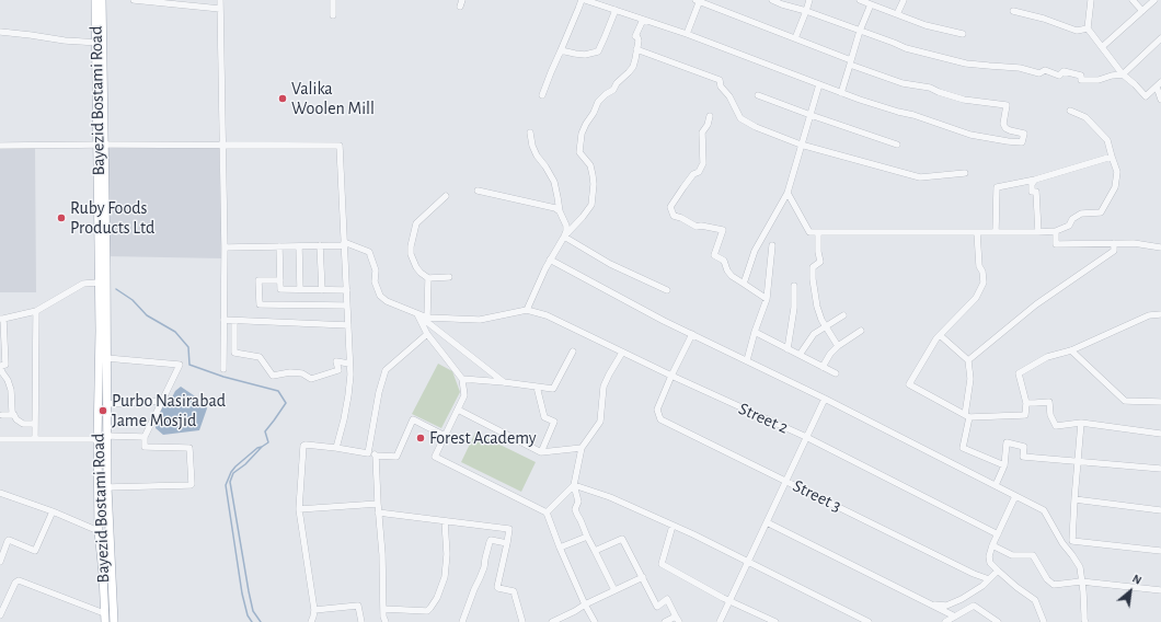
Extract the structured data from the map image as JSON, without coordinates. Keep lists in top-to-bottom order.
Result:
{
  "streets": {
    "main road": ["Bayezid Bostami Road"],
    "street": ["Street 2", "Street 3"]
  },
  "crossings": [
    ["Street 2", "Street 3"]
  ],
  "places": [
    "Valika Woolen Mill",
    "Ruby Foods Products Ltd",
    "Purbo Nasirabad Jame Mosjid",
    "Forest Academy"
  ],
  "north": "top right"
}
